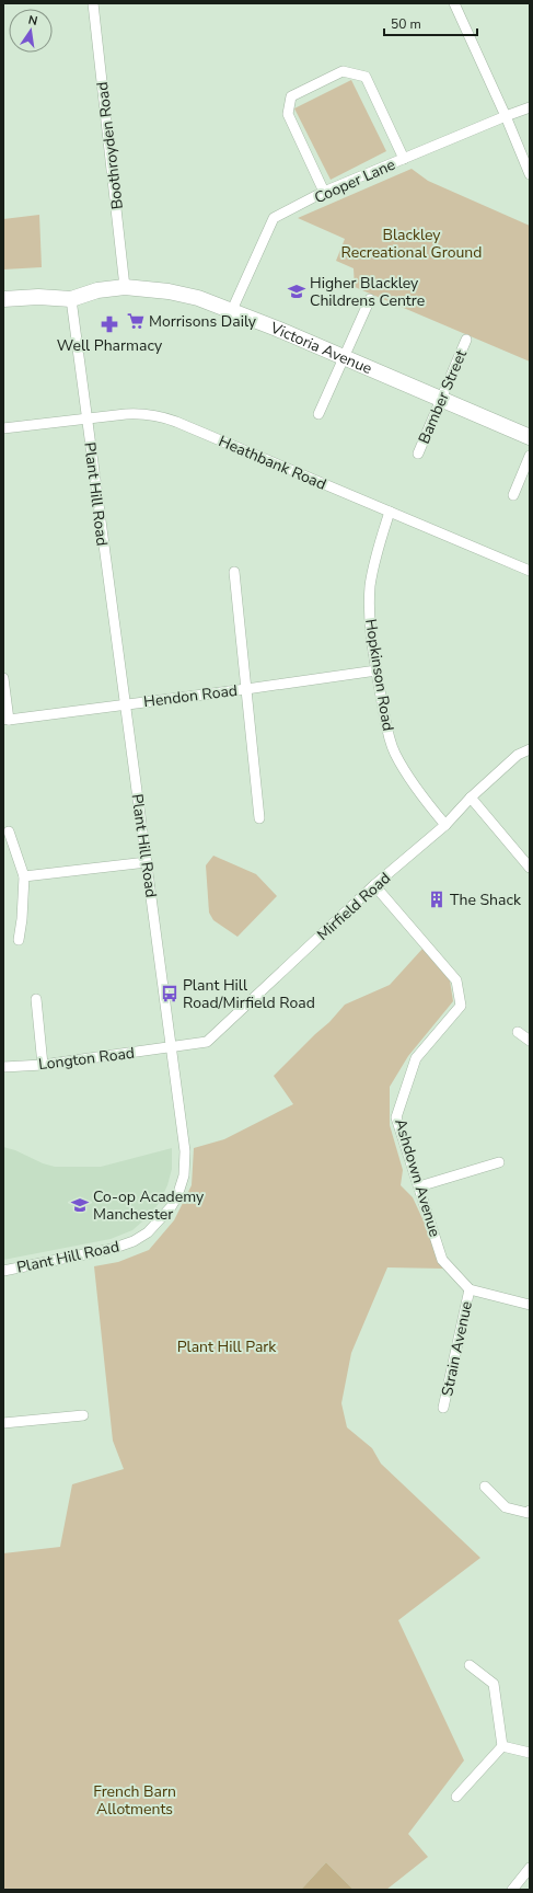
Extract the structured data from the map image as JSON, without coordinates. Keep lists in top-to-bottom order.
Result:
{
  "streets": {
    "main road": ["Victoria Avenue"],
    "street": [
      "Boothroyden Road",
      "Cooper Lane",
      "Bamber Street",
      "Heathbank Road",
      "Plant Hill Road",
      "Hopkinson Road",
      "Hendon Road",
      "Mirfield Road",
      "Longton Road",
      "Ashdown Avenue",
      "Strain Avenue"
    ]
  },
  "crossings": [
    ["Boothroyden Road", "Victoria Avenue"],
    ["Cooper Lane", "Victoria Avenue"],
    ["Victoria Avenue", "Bamber Street"],
    ["Victoria Avenue", "Plant Hill Road"],
    ["Heathbank Road", "Plant Hill Road"],
    ["Heathbank Road", "Hopkinson Road"],
    ["Plant Hill Road", "Hendon Road"],
    ["Plant Hill Road", "Mirfield Road"],
    ["Plant Hill Road", "Longton Road"],
    ["Hopkinson Road", "Hendon Road"],
    ["Hopkinson Road", "Mirfield Road"],
    ["Mirfield Road", "Longton Road"],
    ["Mirfield Road", "Ashdown Avenue"],
    ["Ashdown Avenue", "Strain Avenue"]
  ],
  "parks": ["Blackley Recreational Ground", "Plant Hill Park", "French Barn Allotments"],
  "places": {
    "school or university": ["Higher Blackley Childrens Centre", "Co-op Academy Manchester"],
    "supermarket": ["Morrisons Daily"],
    "pharmacy": ["Well Pharmacy"],
    "building": ["The Shack"],
    "bus stop": ["Plant Hill Road/Mirfield Road"]
  },
  "scale_bar": "50 m",
  "north": "top"
}
